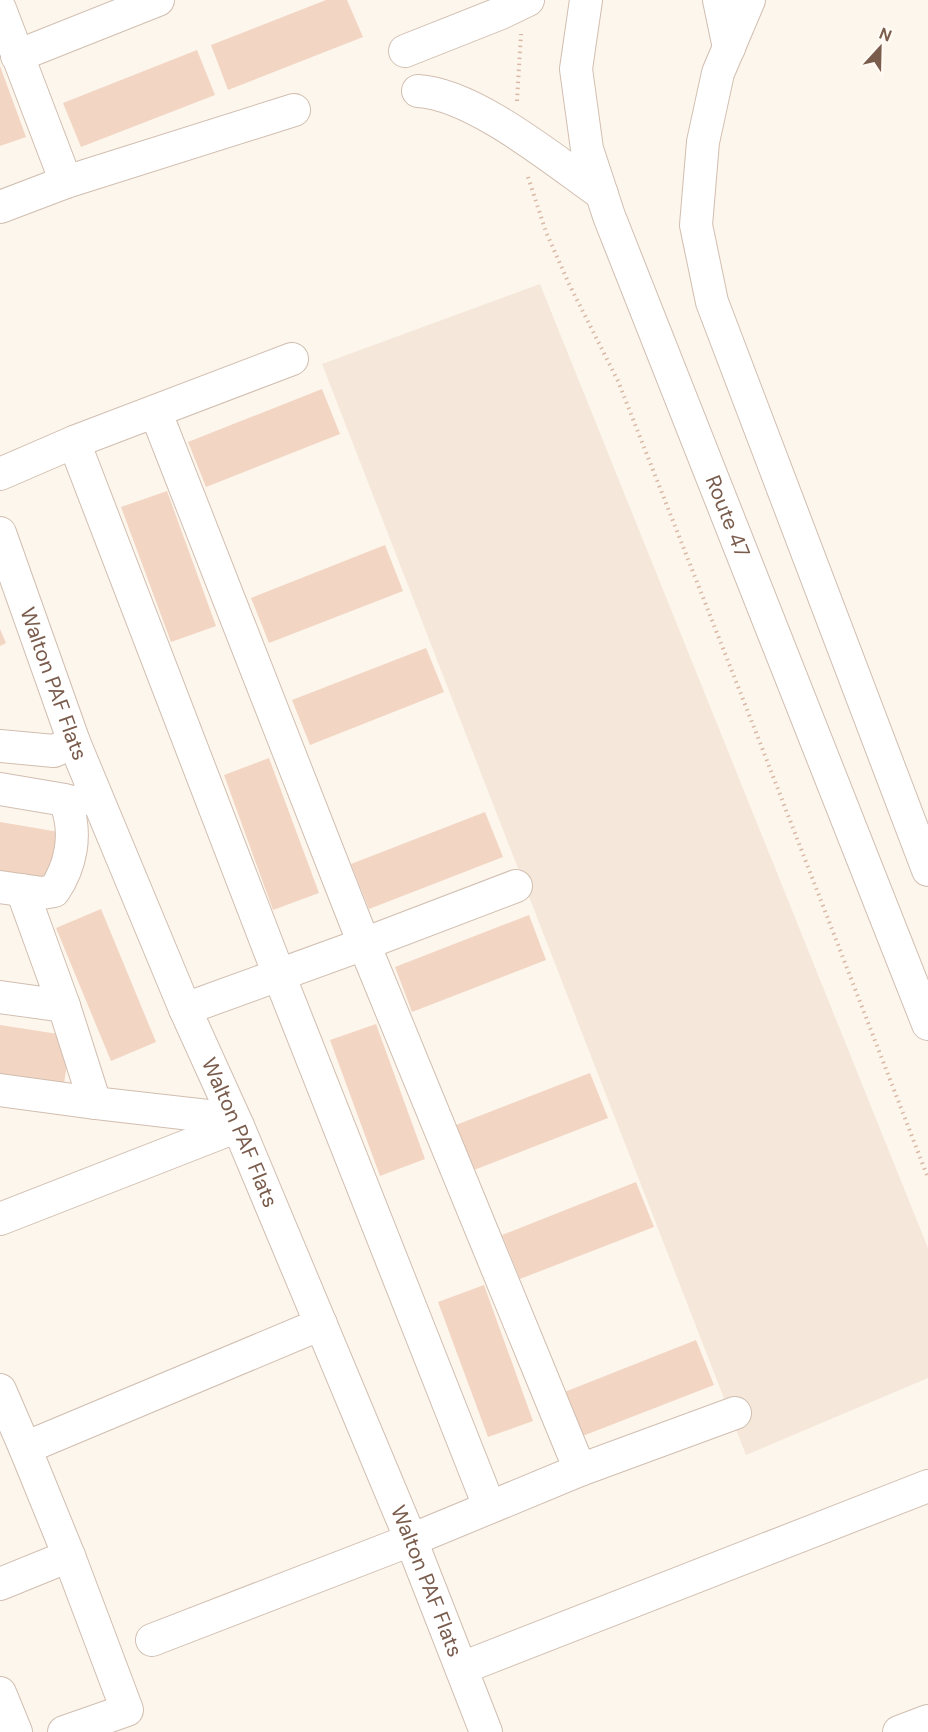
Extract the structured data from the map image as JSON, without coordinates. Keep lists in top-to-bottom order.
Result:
{
  "streets": {
    "street": ["Route 47", "Walton PAF Flats"]
  },
  "north": "top"
}
